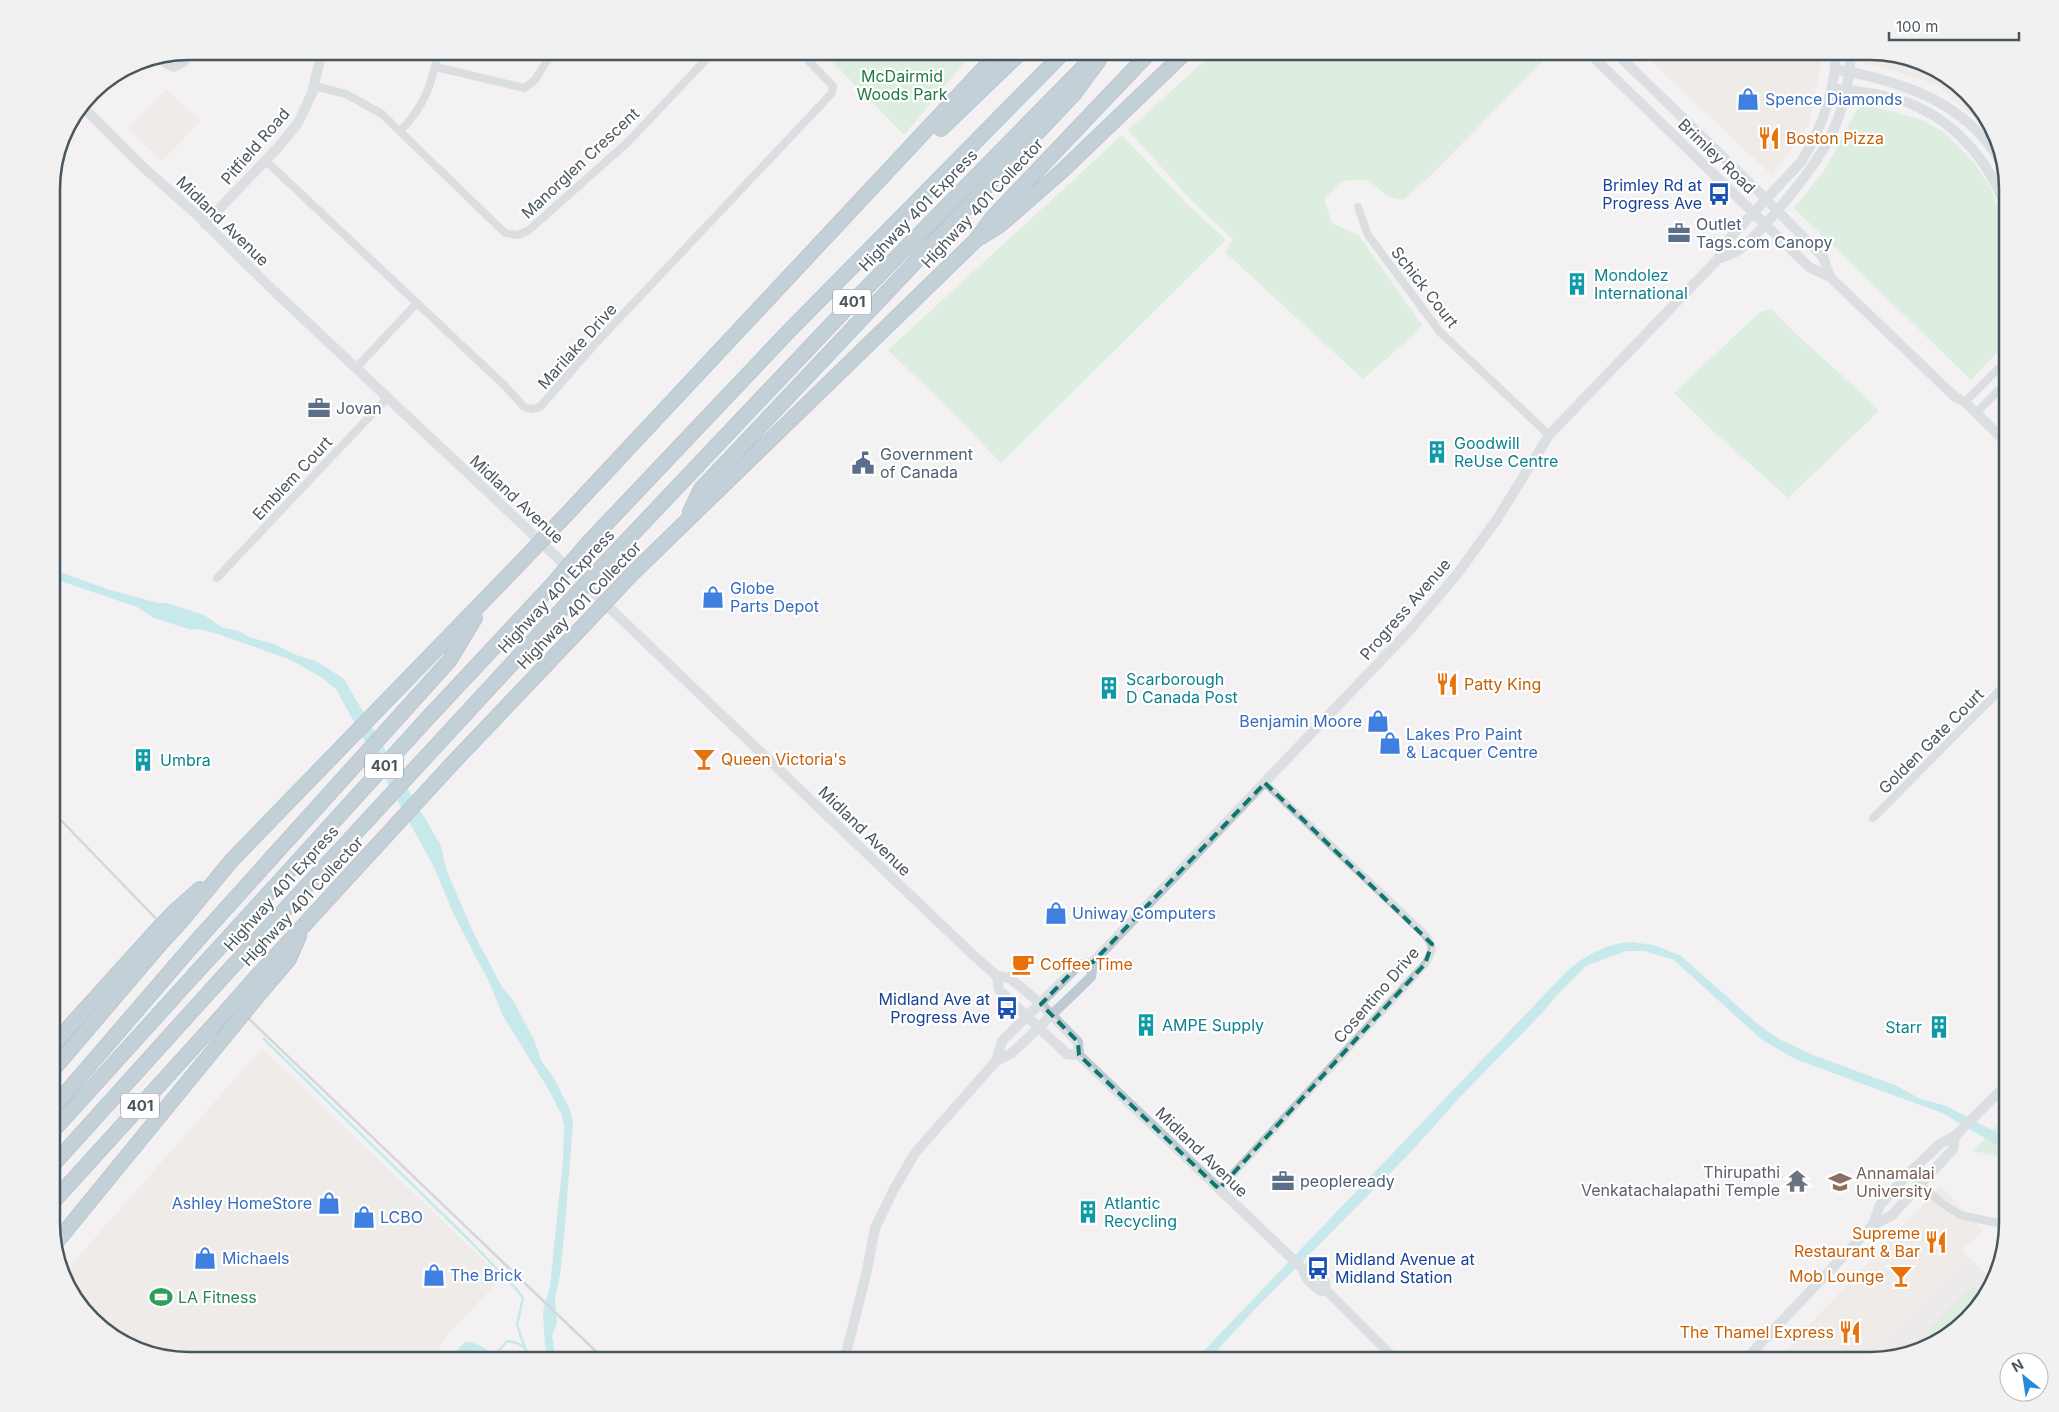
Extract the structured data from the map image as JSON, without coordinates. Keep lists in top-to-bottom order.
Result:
{
  "streets": {
    "highway": ["Highway 401 Collector", "Highway 401 Express", "401"],
    "main road": [
      "Pitfield Road",
      "Brimley Road",
      "Midland Avenue",
      "Progress Avenue"
    ],
    "street": [
      "Manorglen Crescent",
      "Schick Court",
      "Marilake Drive",
      "Emblem Court",
      "Golden Gate Court",
      "Cosentino Drive"
    ]
  },
  "crossings": [
    ["Pitfield Road", "Manorglen Crescent"],
    ["Pitfield Road", "Midland Avenue"],
    ["Pitfield Road", "Marilake Drive"],
    ["Brimley Road", "Progress Avenue"],
    ["Midland Avenue", "Emblem Court"],
    ["Midland Avenue", "Progress Avenue"],
    ["Midland Avenue", "Cosentino Drive"],
    ["Schick Court", "Progress Avenue"],
    ["Progress Avenue", "Cosentino Drive"]
  ],
  "parks": ["McDairmid Woods Park"],
  "places": {
    "shop": [
      "Spence Diamonds",
      "Globe Parts Depot",
      "Benjamin Moore",
      "Lakes Pro Paint & Lacquer Centre",
      "Uniway Computers",
      "Ashley HomeStore",
      "LCBO",
      "Michaels",
      "The Brick"
    ],
    "restaurant": [
      "Boston Pizza",
      "Patty King",
      "Supreme Restaurant & Bar",
      "The Thamel Express"
    ],
    "bus stop": ["Brimley Rd at Progress Ave", "Midland Ave at Progress Ave", "Midland Avenue at Midland Station"],
    "office": ["Outlet Tags.com Canopy", "Jovan", "peopleready"],
    "building": [
      "Mondolez International",
      "Goodwill ReUse Centre",
      "Scarborough D Canada Post",
      "Umbra",
      "AMPE Supply",
      "Starr",
      "Atlantic Recycling"
    ],
    "public building": ["Government of Canada"],
    "bar": ["Queen Victoria's", "Mob Lounge"],
    "cafe": ["Coffee Time"],
    "temple": ["Thirupathi Venkatachalapathi Temple"],
    "school or university": ["Annamalai University"],
    "sports": ["LA Fitness"]
  },
  "scale_bar": "100 m",
  "north": "top left"
}
